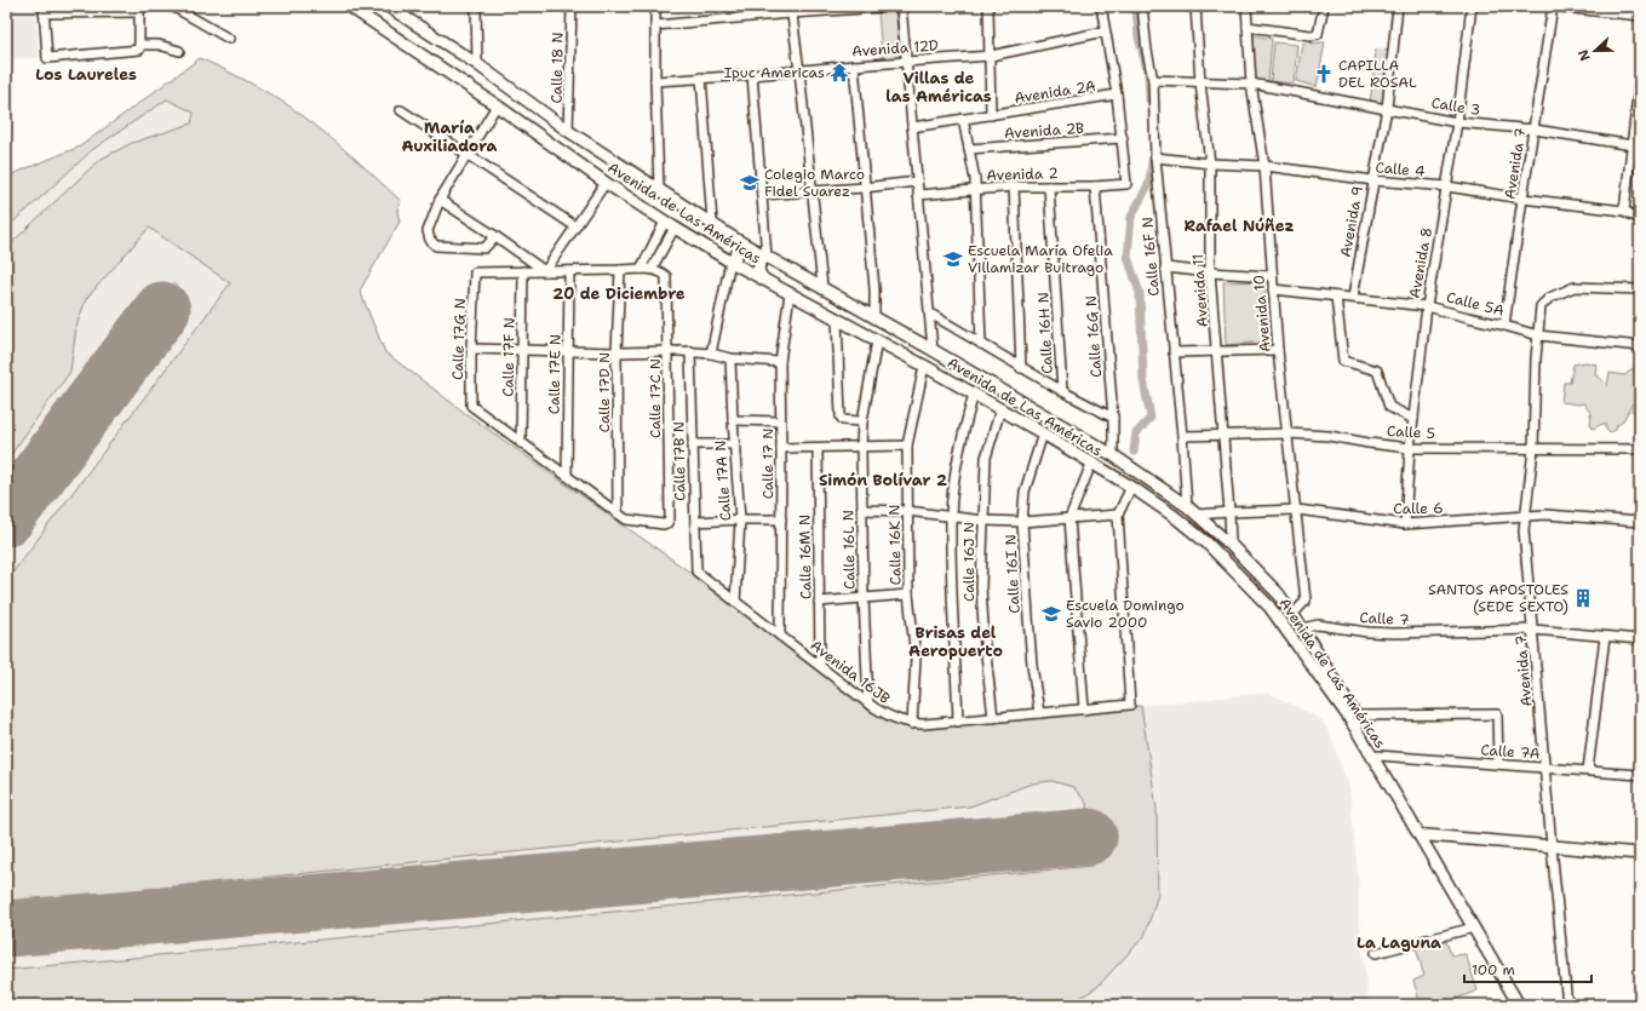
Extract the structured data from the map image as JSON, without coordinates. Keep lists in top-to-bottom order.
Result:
{
  "streets": {
    "main road": ["Avenida de Las Américas"],
    "street": [
      "Avenida 12D",
      "Calle 18 N",
      "Avenida 2A",
      "Calle 3",
      "Avenida 2B",
      "Avenida 7",
      "Calle 4",
      "Avenida 2",
      "Avenida 9",
      "Calle 16F N",
      "Avenida 8",
      "Avenida 11",
      "Calle 5A",
      "Avenida 10",
      "Calle 16H N",
      "Calle 16G N",
      "Calle 17G N",
      "Calle 17F N",
      "Calle 17E N",
      "Calle 17D N",
      "Calle 17C N",
      "Calle 5",
      "Calle 17B N",
      "Calle 17 N",
      "Calle 17A N",
      "Calle 6",
      "Calle 16K N",
      "Calle 16L N",
      "Calle 16M N",
      "Calle 16J N",
      "Calle 16I N",
      "Calle 7",
      "Avenida 16JB",
      "Calle 7A"
    ]
  },
  "crossings": [
    ["Calle 18 N", "Avenida de Las Américas"],
    ["Calle 3", "Avenida 7"],
    ["Calle 3", "Avenida 9"],
    ["Calle 3", "Calle 16F N"],
    ["Calle 3", "Avenida 8"],
    ["Calle 3", "Avenida 11"],
    ["Calle 3", "Avenida 10"],
    ["Avenida 2B", "Avenida 2"],
    ["Avenida 7", "Calle 4"],
    ["Avenida 7", "Calle 5A"],
    ["Avenida 7", "Calle 5"],
    ["Avenida 7", "Calle 6"],
    ["Avenida 7", "Calle 7"],
    ["Avenida 7", "Calle 7A"],
    ["Calle 4", "Avenida 9"],
    ["Calle 4", "Calle 16F N"],
    ["Calle 4", "Avenida 8"],
    ["Calle 4", "Avenida 11"],
    ["Calle 4", "Avenida 10"],
    ["Avenida 2", "Calle 16H N"],
    ["Avenida 2", "Calle 16G N"],
    ["Avenida de Las Américas", "Calle 16F N"],
    ["Avenida de Las Américas", "Avenida 11"],
    ["Avenida de Las Américas", "Avenida 10"],
    ["Avenida de Las Américas", "Calle 16G N"],
    ["Avenida de Las Américas", "Calle 17 N"],
    ["Avenida de Las Américas", "Calle 6"],
    ["Avenida de Las Américas", "Calle 16K N"],
    ["Avenida de Las Américas", "Calle 16L N"],
    ["Avenida de Las Américas", "Calle 16J N"],
    ["Avenida de Las Américas", "Calle 16I N"],
    ["Avenida de Las Américas", "Calle 7"],
    ["Avenida de Las Américas", "Calle 7A"],
    ["Avenida 9", "Calle 5A"],
    ["Calle 16F N", "Calle 5"],
    ["Avenida 8", "Calle 5A"],
    ["Avenida 8", "Calle 5"],
    ["Avenida 8", "Calle 6"],
    ["Avenida 11", "Calle 5"],
    ["Avenida 11", "Calle 6"],
    ["Calle 5A", "Avenida 10"],
    ["Avenida 10", "Calle 5"],
    ["Avenida 10", "Calle 6"],
    ["Calle 17G N", "Calle 17F N"],
    ["Calle 17D N", "Calle 17C N"],
    ["Calle 17B N", "Avenida 16JB"],
    ["Calle 17 N", "Avenida 16JB"],
    ["Calle 17A N", "Avenida 16JB"],
    ["Calle 16K N", "Avenida 16JB"],
    ["Calle 16L N", "Avenida 16JB"],
    ["Calle 16M N", "Avenida 16JB"],
    ["Calle 16J N", "Avenida 16JB"],
    ["Calle 16I N", "Avenida 16JB"]
  ],
  "districts": [
    "Los Laureles",
    "Villas de las Américas",
    "María Auxiliadora",
    "Rafael Núñez",
    "20 de Diciembre",
    "Simón Bolívar 2",
    "Brisas del Aeropuerto",
    "La Laguna"
  ],
  "places": {
    "temple": ["Ipuc Americas"],
    "church": ["CAPILLA DEL ROSAL"],
    "school or university": ["Colegio Marco Fidel Suarez", "Escuela María Ofelia Villamizar Buitrago", "Escuela Domingo Savio 2000"],
    "building": ["SANTOS APOSTOLES (SEDE SEXTO)"]
  },
  "scale_bar": "100 m",
  "north": "left"
}
